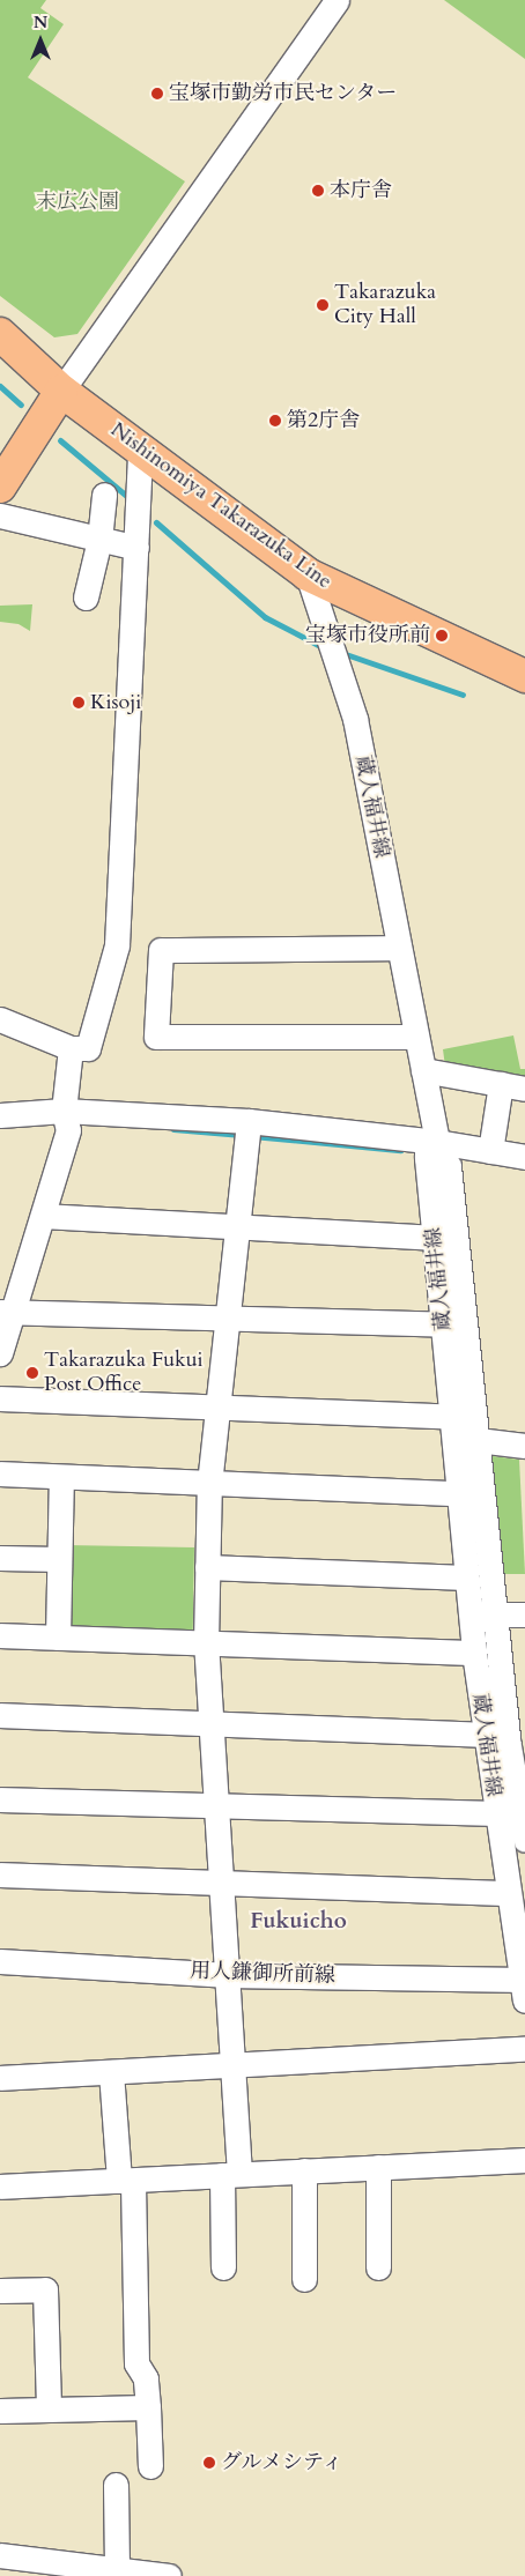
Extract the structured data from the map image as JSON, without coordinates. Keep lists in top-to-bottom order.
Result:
{
  "streets": {
    "main road": ["Nishinomiya Takarazuka Line"],
    "street": ["蔵人福井線", "用人鎌御所前線"]
  },
  "crossings": [
    ["Nishinomiya Takarazuka Line", "蔵人福井線"],
    ["蔵人福井線", "用人鎌御所前線"]
  ],
  "districts": ["Fukuicho"],
  "parks": ["末広公園"],
  "places": [
    "宝塚市勤労市民センター",
    "本庁舎",
    "Takarazuka City Hall",
    "第2庁舎",
    "宝塚市役所前",
    "Kisoji",
    "Takarazuka Fukui Post Office",
    "グルメシティ"
  ],
  "north": "top"
}
